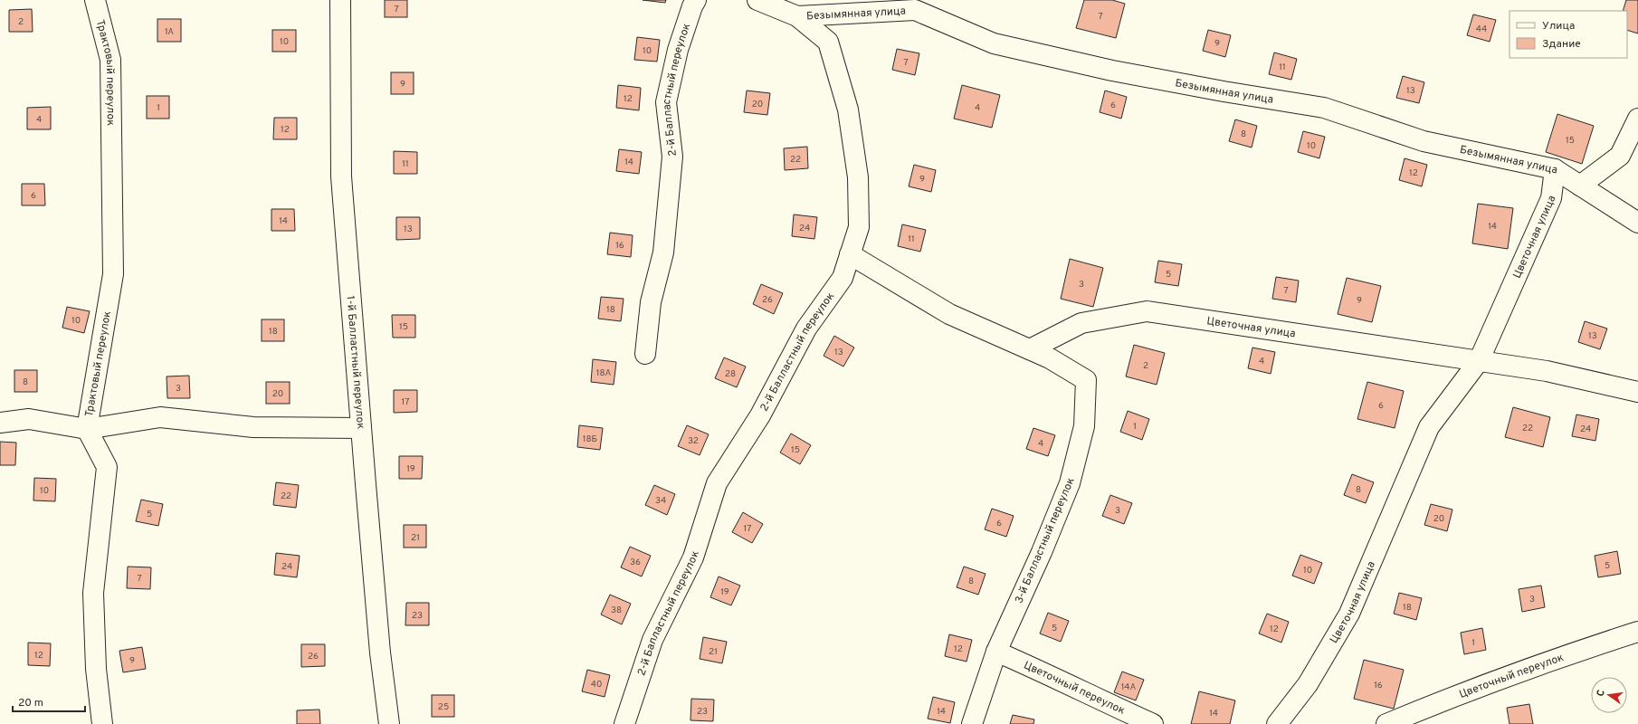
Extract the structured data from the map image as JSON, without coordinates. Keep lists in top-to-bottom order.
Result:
{
  "streets": {
    "street": [
      "Безымянная улица",
      "Трактовый переулок",
      "2-й Балластный переулок",
      "Цветочная улица",
      "1-й Балластный переулок",
      "3-й Балластный переулок",
      "Цветочный переулок"
    ]
  },
  "crossings": [
    ["Безымянная улица", "2-й Балластный переулок"],
    ["Безымянная улица", "Цветочная улица"],
    ["2-й Балластный переулок", "3-й Балластный переулок"],
    ["Цветочная улица", "3-й Балластный переулок"],
    ["3-й Балластный переулок", "Цветочный переулок"]
  ],
  "house_numbers": [
    "7",
    "7",
    "2",
    "44",
    "1А",
    "10",
    "9",
    "10",
    "7",
    "11",
    "9",
    "13",
    "12",
    "20",
    "6",
    "1",
    "4",
    "4",
    "12",
    "8",
    "15",
    "10",
    "22",
    "14",
    "11",
    "12",
    "9",
    "6",
    "14",
    "14",
    "24",
    "13",
    "11",
    "16",
    "5",
    "3",
    "7",
    "26",
    "9",
    "18",
    "10",
    "15",
    "18",
    "13",
    "13",
    "4",
    "2",
    "18А",
    "28",
    "8",
    "3",
    "20",
    "17",
    "6",
    "1",
    "22",
    "24",
    "18Б",
    "32",
    "4",
    "15",
    "19",
    "8",
    "10",
    "22",
    "34",
    "3",
    "5",
    "20",
    "6",
    "17",
    "21",
    "36",
    "5",
    "24",
    "10",
    "7",
    "8",
    "19",
    "3",
    "18",
    "38",
    "23",
    "5",
    "12",
    "1",
    "12",
    "21",
    "12",
    "26",
    "9",
    "40",
    "16",
    "14А",
    "25",
    "23",
    "14",
    "14"
  ],
  "legend": ["Улица", "Здание"],
  "scale_bar": "20 m",
  "north": "left"
}
